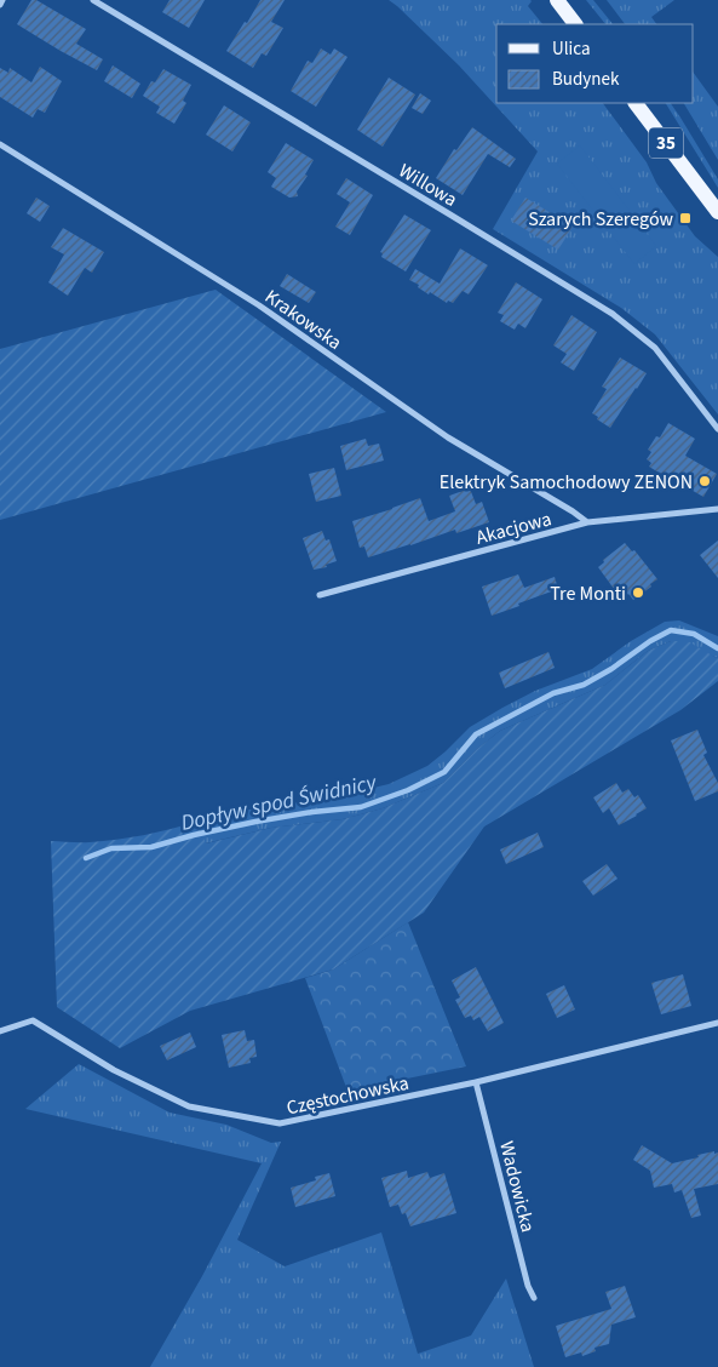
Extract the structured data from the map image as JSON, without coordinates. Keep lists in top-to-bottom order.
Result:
{
  "streets": {
    "main road": ["35"],
    "street": [
      "Willowa",
      "Krakowska",
      "Akacjowa",
      "Częstochowska",
      "Wadowicka"
    ]
  },
  "crossings": [
    ["Krakowska", "Akacjowa"],
    ["Częstochowska", "Wadowicka"]
  ],
  "water": ["Dopływ spod Świdnicy"],
  "places": {
    "transit": ["Szarych Szeregów"],
    "other": ["Elektryk Samochodowy ZENON", "Tre Monti"]
  },
  "legend": ["Ulica", "Budynek"]
}
